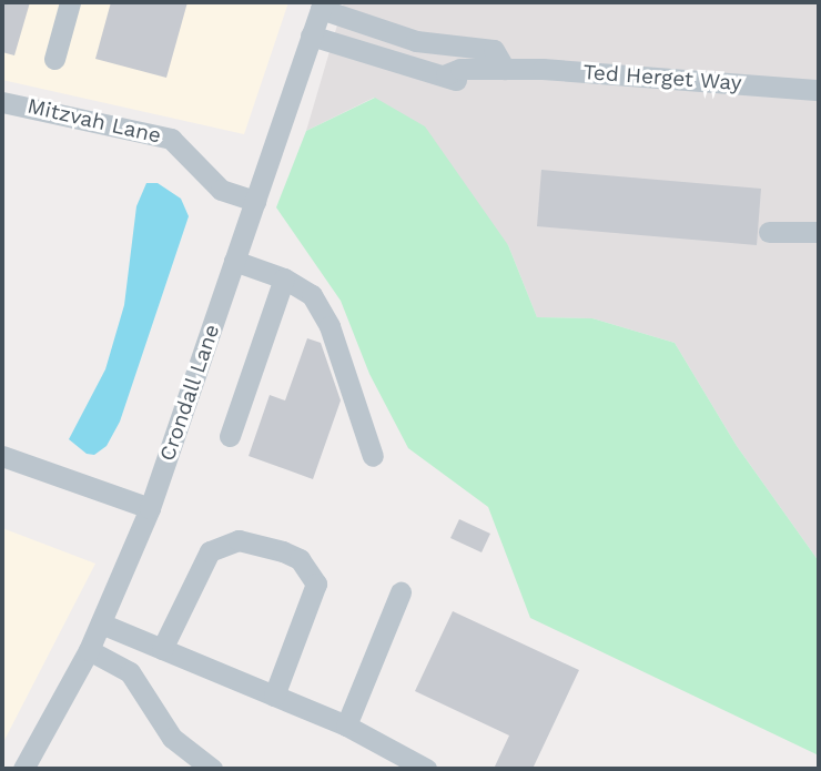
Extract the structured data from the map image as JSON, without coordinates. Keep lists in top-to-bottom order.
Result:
{
  "streets": {
    "street": ["Ted Herget Way", "Mitzvah Lane", "Crondall Lane"]
  },
  "crossings": [
    ["Ted Herget Way", "Crondall Lane"],
    ["Mitzvah Lane", "Crondall Lane"]
  ]
}
